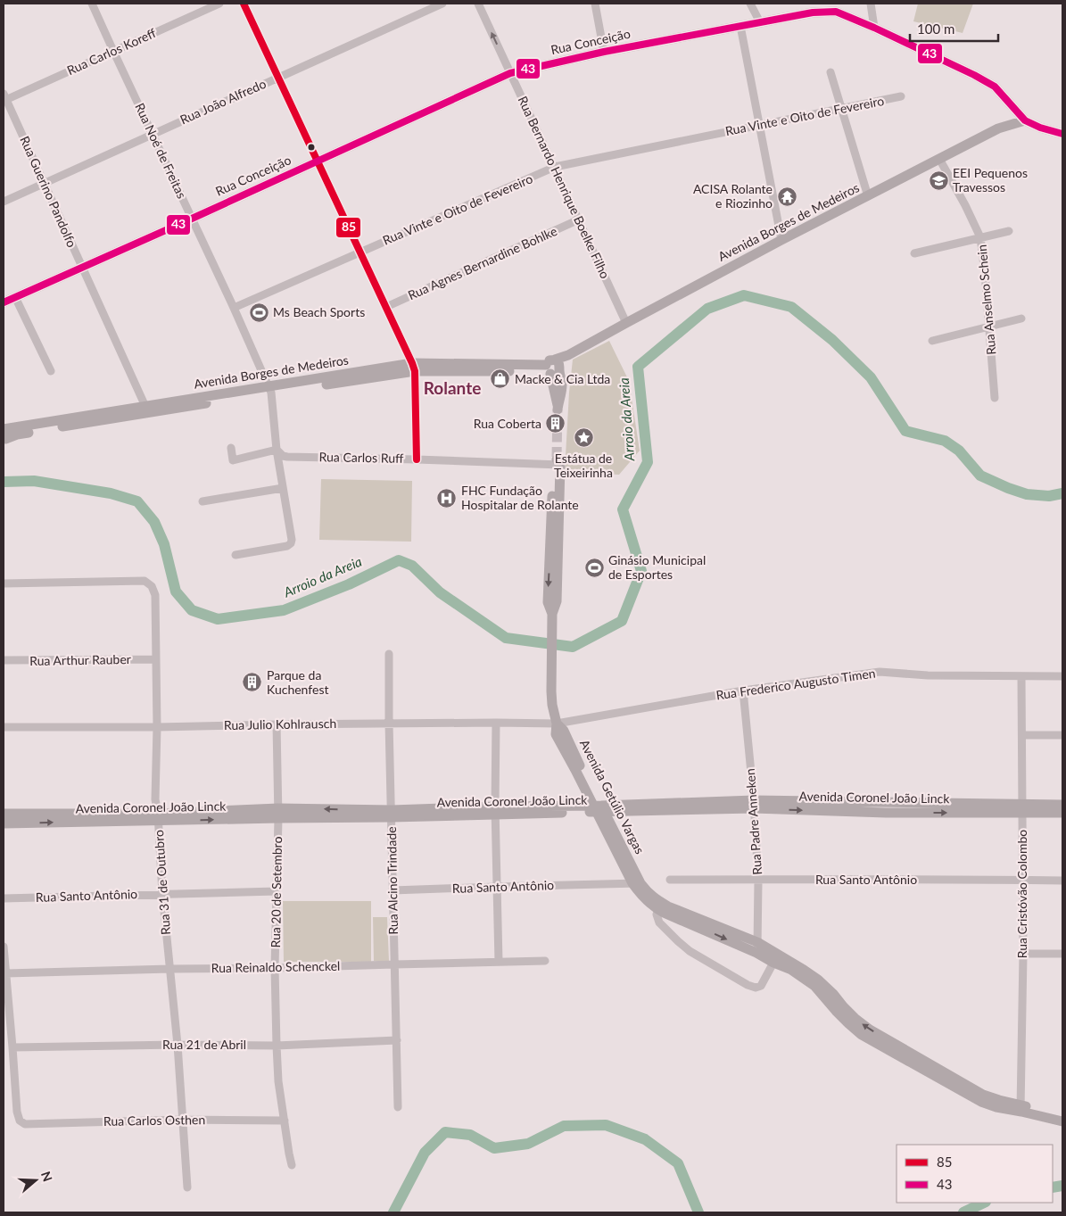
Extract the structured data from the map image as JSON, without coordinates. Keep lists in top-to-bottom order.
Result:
{
  "streets": {
    "main road": [
      "Rua Conceição",
      "Avenida Borges de Medeiros",
      "Avenida Getúlio Vargas",
      "Avenida Coronel João Linck"
    ],
    "street": [
      "Rua Carlos Koreff",
      "Rua João Alfredo",
      "Rua Vinte e Oito de Fevereiro",
      "Rua Noé de Freitas",
      "Rua Bernardo Henrique Boelke Filho",
      "Rua Guerino Pandolfo",
      "Rua Agnes Bernardine Bohlke",
      "Rua Anselmo Schein",
      "Rua Carlos Ruff",
      "Rua Arthur Rauber",
      "Rua Frederico Augusto Timen",
      "Rua Julio Kohlrausch",
      "Rua Padre Anneken",
      "Rua Santo Antônio",
      "Rua Alcino Trindade",
      "Rua 31 de Outubro",
      "Rua 20 de Setembro",
      "Rua Cristóvão Colombo",
      "Rua Reinaldo Schenckel",
      "Rua 21 de Abril",
      "Rua Carlos Osthen"
    ]
  },
  "crossings": [
    ["Rua Conceição", "Rua Noé de Freitas"],
    ["Rua Conceição", "Rua Bernardo Henrique Boelke Filho"],
    ["Rua Conceição", "Rua Guerino Pandolfo"],
    ["Rua Conceição", "Avenida Borges de Medeiros"],
    ["Rua Carlos Koreff", "Rua Noé de Freitas"],
    ["Rua Carlos Koreff", "Rua Guerino Pandolfo"],
    ["Rua João Alfredo", "Rua Noé de Freitas"],
    ["Rua João Alfredo", "Rua Guerino Pandolfo"],
    ["Rua Vinte e Oito de Fevereiro", "Rua Noé de Freitas"],
    ["Rua Vinte e Oito de Fevereiro", "Rua Bernardo Henrique Boelke Filho"],
    ["Rua Noé de Freitas", "Avenida Borges de Medeiros"],
    ["Rua Noé de Freitas", "Rua Carlos Ruff"],
    ["Rua Bernardo Henrique Boelke Filho", "Avenida Borges de Medeiros"],
    ["Rua Bernardo Henrique Boelke Filho", "Rua Agnes Bernardine Bohlke"],
    ["Rua Guerino Pandolfo", "Avenida Borges de Medeiros"],
    ["Avenida Borges de Medeiros", "Rua Anselmo Schein"],
    ["Rua Carlos Ruff", "Avenida Getúlio Vargas"],
    ["Rua Arthur Rauber", "Rua 31 de Outubro"],
    ["Rua Frederico Augusto Timen", "Rua Julio Kohlrausch"],
    ["Rua Frederico Augusto Timen", "Avenida Getúlio Vargas"],
    ["Rua Frederico Augusto Timen", "Rua Padre Anneken"],
    ["Rua Frederico Augusto Timen", "Rua Cristóvão Colombo"],
    ["Rua Julio Kohlrausch", "Avenida Getúlio Vargas"],
    ["Rua Julio Kohlrausch", "Rua Alcino Trindade"],
    ["Rua Julio Kohlrausch", "Rua 31 de Outubro"],
    ["Rua Julio Kohlrausch", "Rua 20 de Setembro"],
    ["Avenida Getúlio Vargas", "Avenida Coronel João Linck"],
    ["Avenida Getúlio Vargas", "Rua Padre Anneken"],
    ["Avenida Getúlio Vargas", "Rua Santo Antônio"],
    ["Avenida Coronel João Linck", "Rua Padre Anneken"],
    ["Avenida Coronel João Linck", "Rua Alcino Trindade"],
    ["Avenida Coronel João Linck", "Rua 31 de Outubro"],
    ["Avenida Coronel João Linck", "Rua 20 de Setembro"],
    ["Avenida Coronel João Linck", "Rua Cristóvão Colombo"],
    ["Rua Padre Anneken", "Rua Santo Antônio"],
    ["Rua Santo Antônio", "Rua Alcino Trindade"],
    ["Rua Santo Antônio", "Rua 31 de Outubro"],
    ["Rua Santo Antônio", "Rua 20 de Setembro"],
    ["Rua Santo Antônio", "Rua Cristóvão Colombo"],
    ["Rua Alcino Trindade", "Rua Reinaldo Schenckel"],
    ["Rua Alcino Trindade", "Rua 21 de Abril"],
    ["Rua 31 de Outubro", "Rua Reinaldo Schenckel"],
    ["Rua 31 de Outubro", "Rua 21 de Abril"],
    ["Rua 31 de Outubro", "Rua Carlos Osthen"],
    ["Rua 20 de Setembro", "Rua Reinaldo Schenckel"],
    ["Rua 20 de Setembro", "Rua 21 de Abril"],
    ["Rua 20 de Setembro", "Rua Carlos Osthen"],
    ["Rua 21 de Abril", "Rua Carlos Osthen"]
  ],
  "districts": ["Rolante"],
  "water": ["Arroio da Areia"],
  "places": {
    "school or university": ["EEI Pequenos Travessos"],
    "temple": ["ACISA Rolante e Riozinho"],
    "sports": ["Ms Beach Sports", "Ginásio Municipal de Esportes"],
    "shop": ["Macke & Cia Ltda"],
    "building": ["Rua Coberta", "Parque da Kuchenfest"],
    "place": ["Estátua de Teixeirinha"],
    "hospital": ["FHC Fundação Hospitalar de Rolante"]
  },
  "lines": ["transit line 85", "transit line 43"],
  "legend": ["85", "43"],
  "scale_bar": "100 m",
  "north": "right"
}
